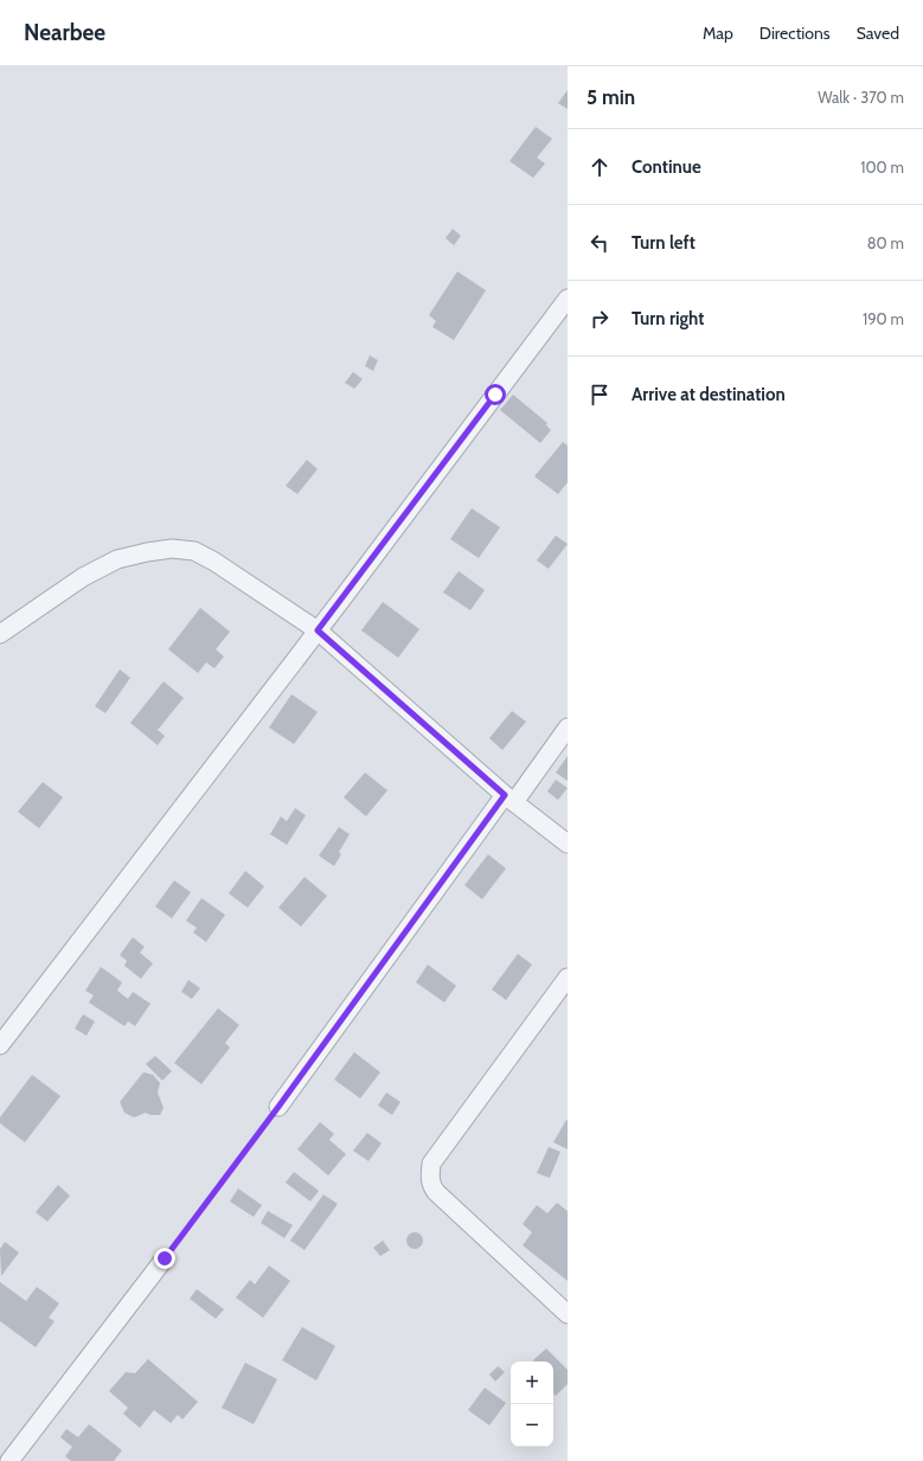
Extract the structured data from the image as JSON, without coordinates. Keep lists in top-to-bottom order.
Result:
{
  "page": {
    "header": "Nearbee",
    "nav": ["Map", "Directions", "Saved"],
    "heading": ["5 min", "Walk · 370 m"],
    "list": [
      ["Continue", "100 m"],
      ["Turn left", "80 m"],
      ["Turn right", "190 m"],
      "Arrive at destination"
    ],
    "map_buttons": ["+", "−"]
  }
}
